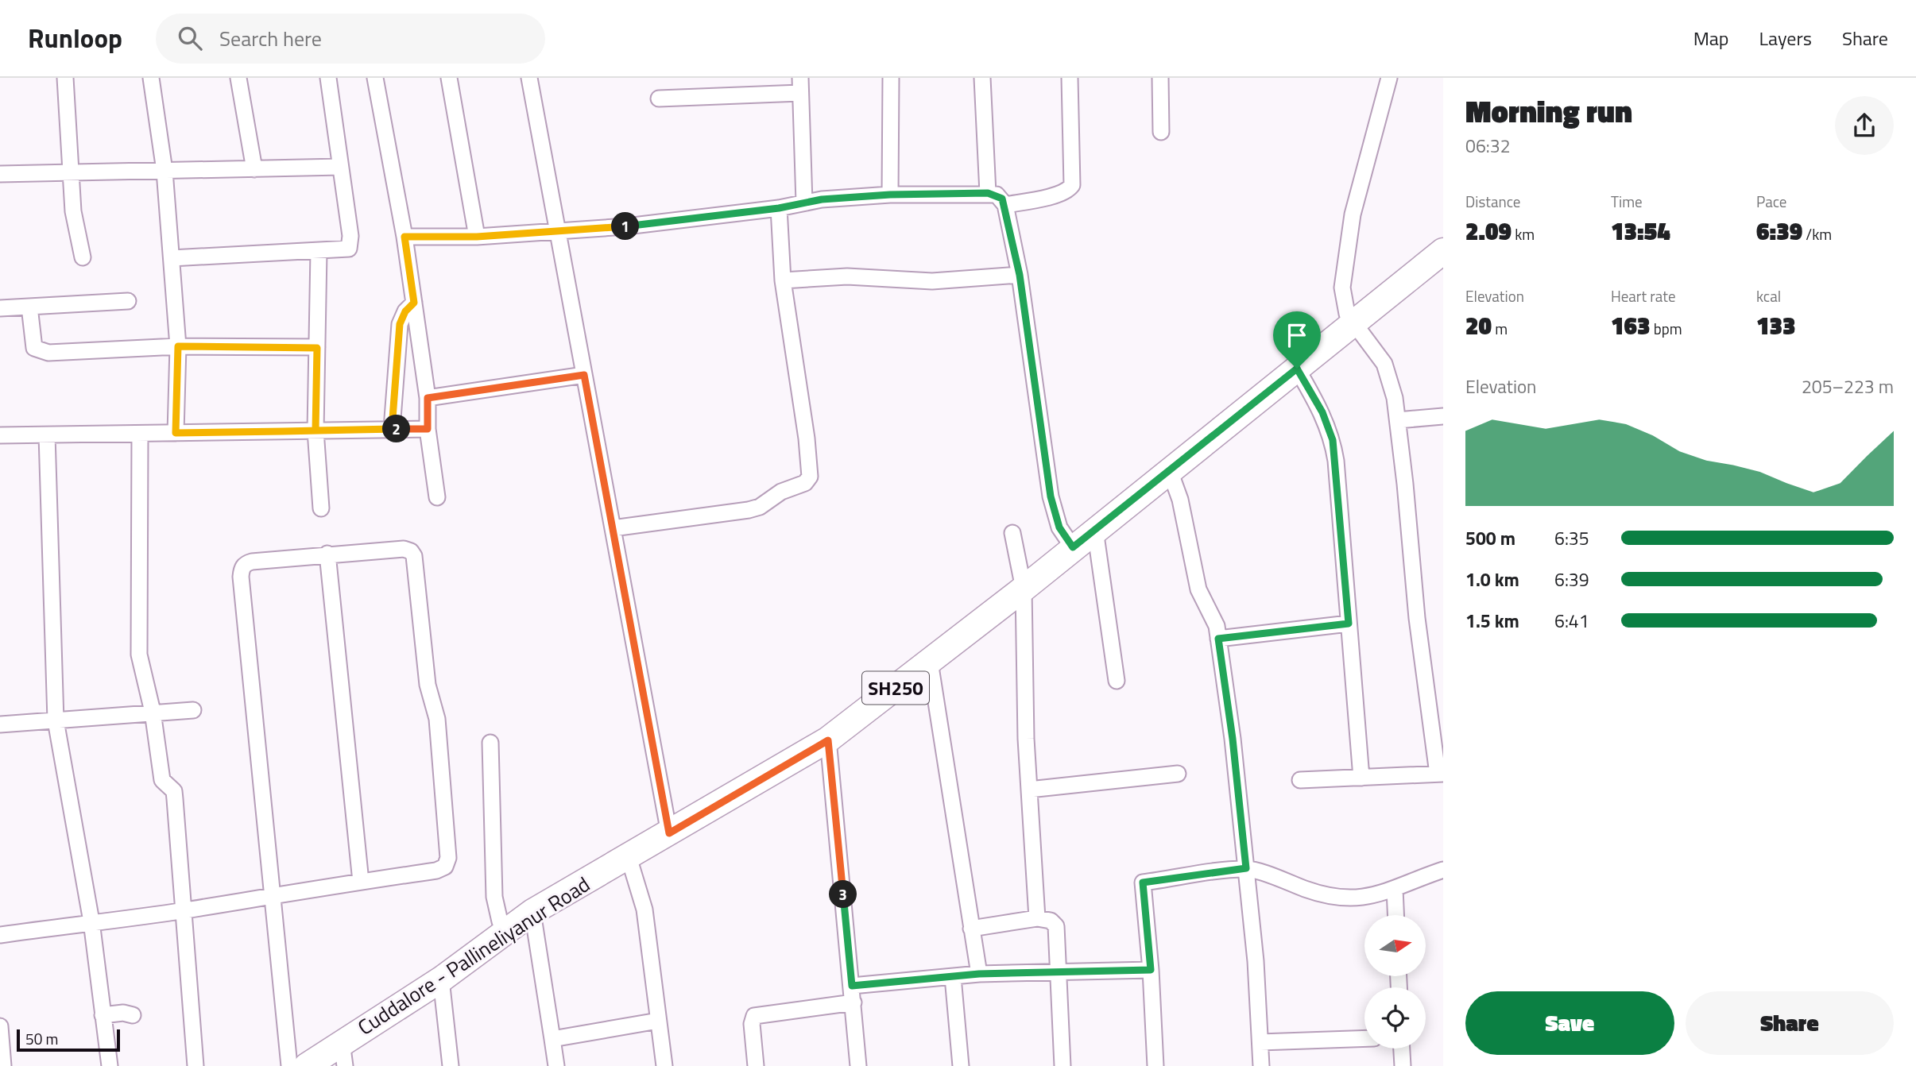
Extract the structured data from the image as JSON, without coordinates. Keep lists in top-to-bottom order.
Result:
{
  "streets": {
    "main road": ["SH250", "Cuddalore - Pallineliyanur Road"]
  },
  "scale_bar": "50 m",
  "north": "right",
  "page": {
    "header": "Runloop",
    "search": "Search here",
    "nav": ["Map", "Layers", "Share"],
    "heading": ["Morning run", "06:32"],
    "stats": [
      ["Distance", "2.09 km"],
      ["Time", "13:54"],
      ["Pace", "6:39 /km"],
      ["Elevation", "20 m"],
      ["Heart rate", "163 bpm"],
      ["kcal", "133"]
    ],
    "pins": ["1", "2", "3"],
    "chart": ["Elevation", "205–223 m"],
    "list": [
      {
        "name": "500 m",
        "note": "6:35"
      },
      {
        "name": "1.0 km",
        "note": "6:39"
      },
      {
        "name": "1.5 km",
        "note": "6:41"
      }
    ],
    "buttons": ["Save", "Share"],
    "scale": "50 m"
  }
}
